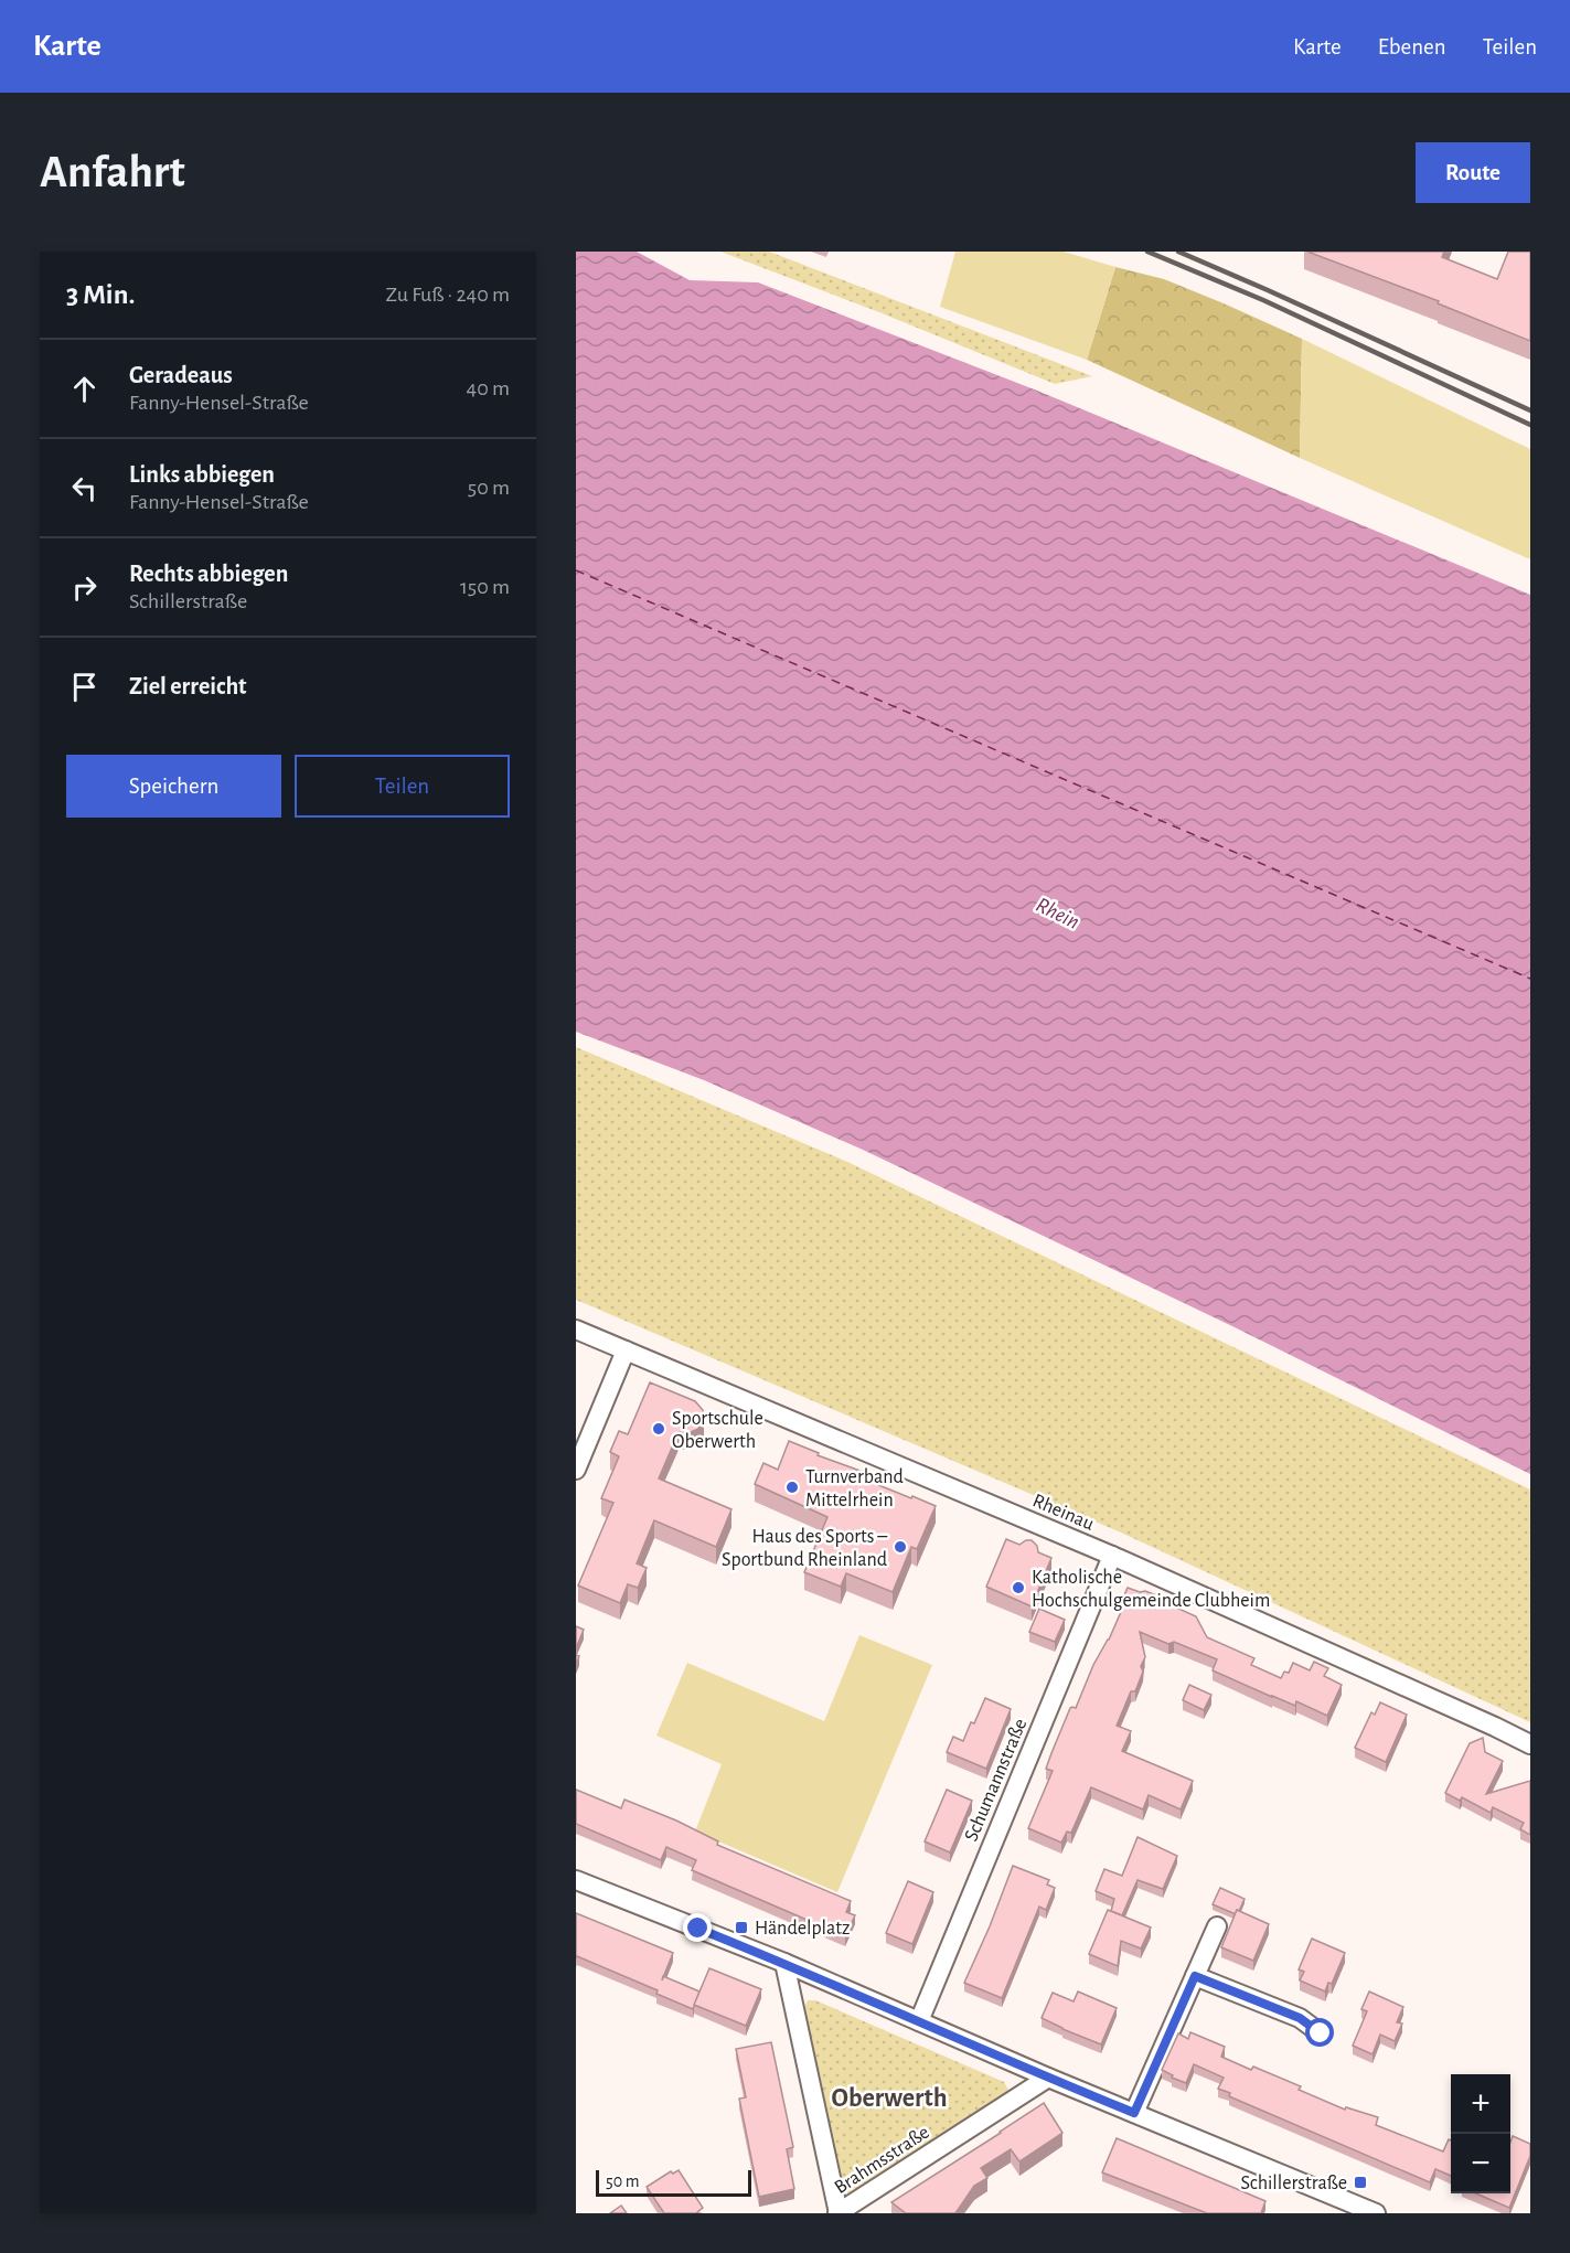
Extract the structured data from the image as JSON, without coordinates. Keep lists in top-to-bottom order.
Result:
{
  "streets": {
    "street": ["Rheinau", "Schumannstraße", "Brahmsstraße"]
  },
  "crossings": [
    ["Rheinau", "Schumannstraße"]
  ],
  "districts": ["Oberwerth"],
  "water": ["Rhein"],
  "places": {
    "other": [
      "Sportschule Oberwerth",
      "Turnverband Mittelrhein",
      "Haus des Sports – Sportbund Rheinland",
      "Katholische Hochschulgemeinde Clubheim"
    ],
    "transit": ["Händelplatz", "Schillerstraße"]
  },
  "scale_bar": "50 m",
  "page": {
    "header": "Karte",
    "nav": ["Karte", "Ebenen", "Teilen"],
    "buttons": [
      "Route",
      ["Speichern", "Teilen"]
    ],
    "title": "Anfahrt",
    "heading": ["3 Min.", "Zu Fuß · 240 m"],
    "list": [
      ["Geradeaus", "Fanny-Hensel-Straße", "40 m"],
      ["Links abbiegen", "Fanny-Hensel-Straße", "50 m"],
      ["Rechts abbiegen", "Schillerstraße", "150 m"],
      "Ziel erreicht"
    ],
    "map_buttons": ["+", "−"],
    "scale": "50 m"
  }
}
